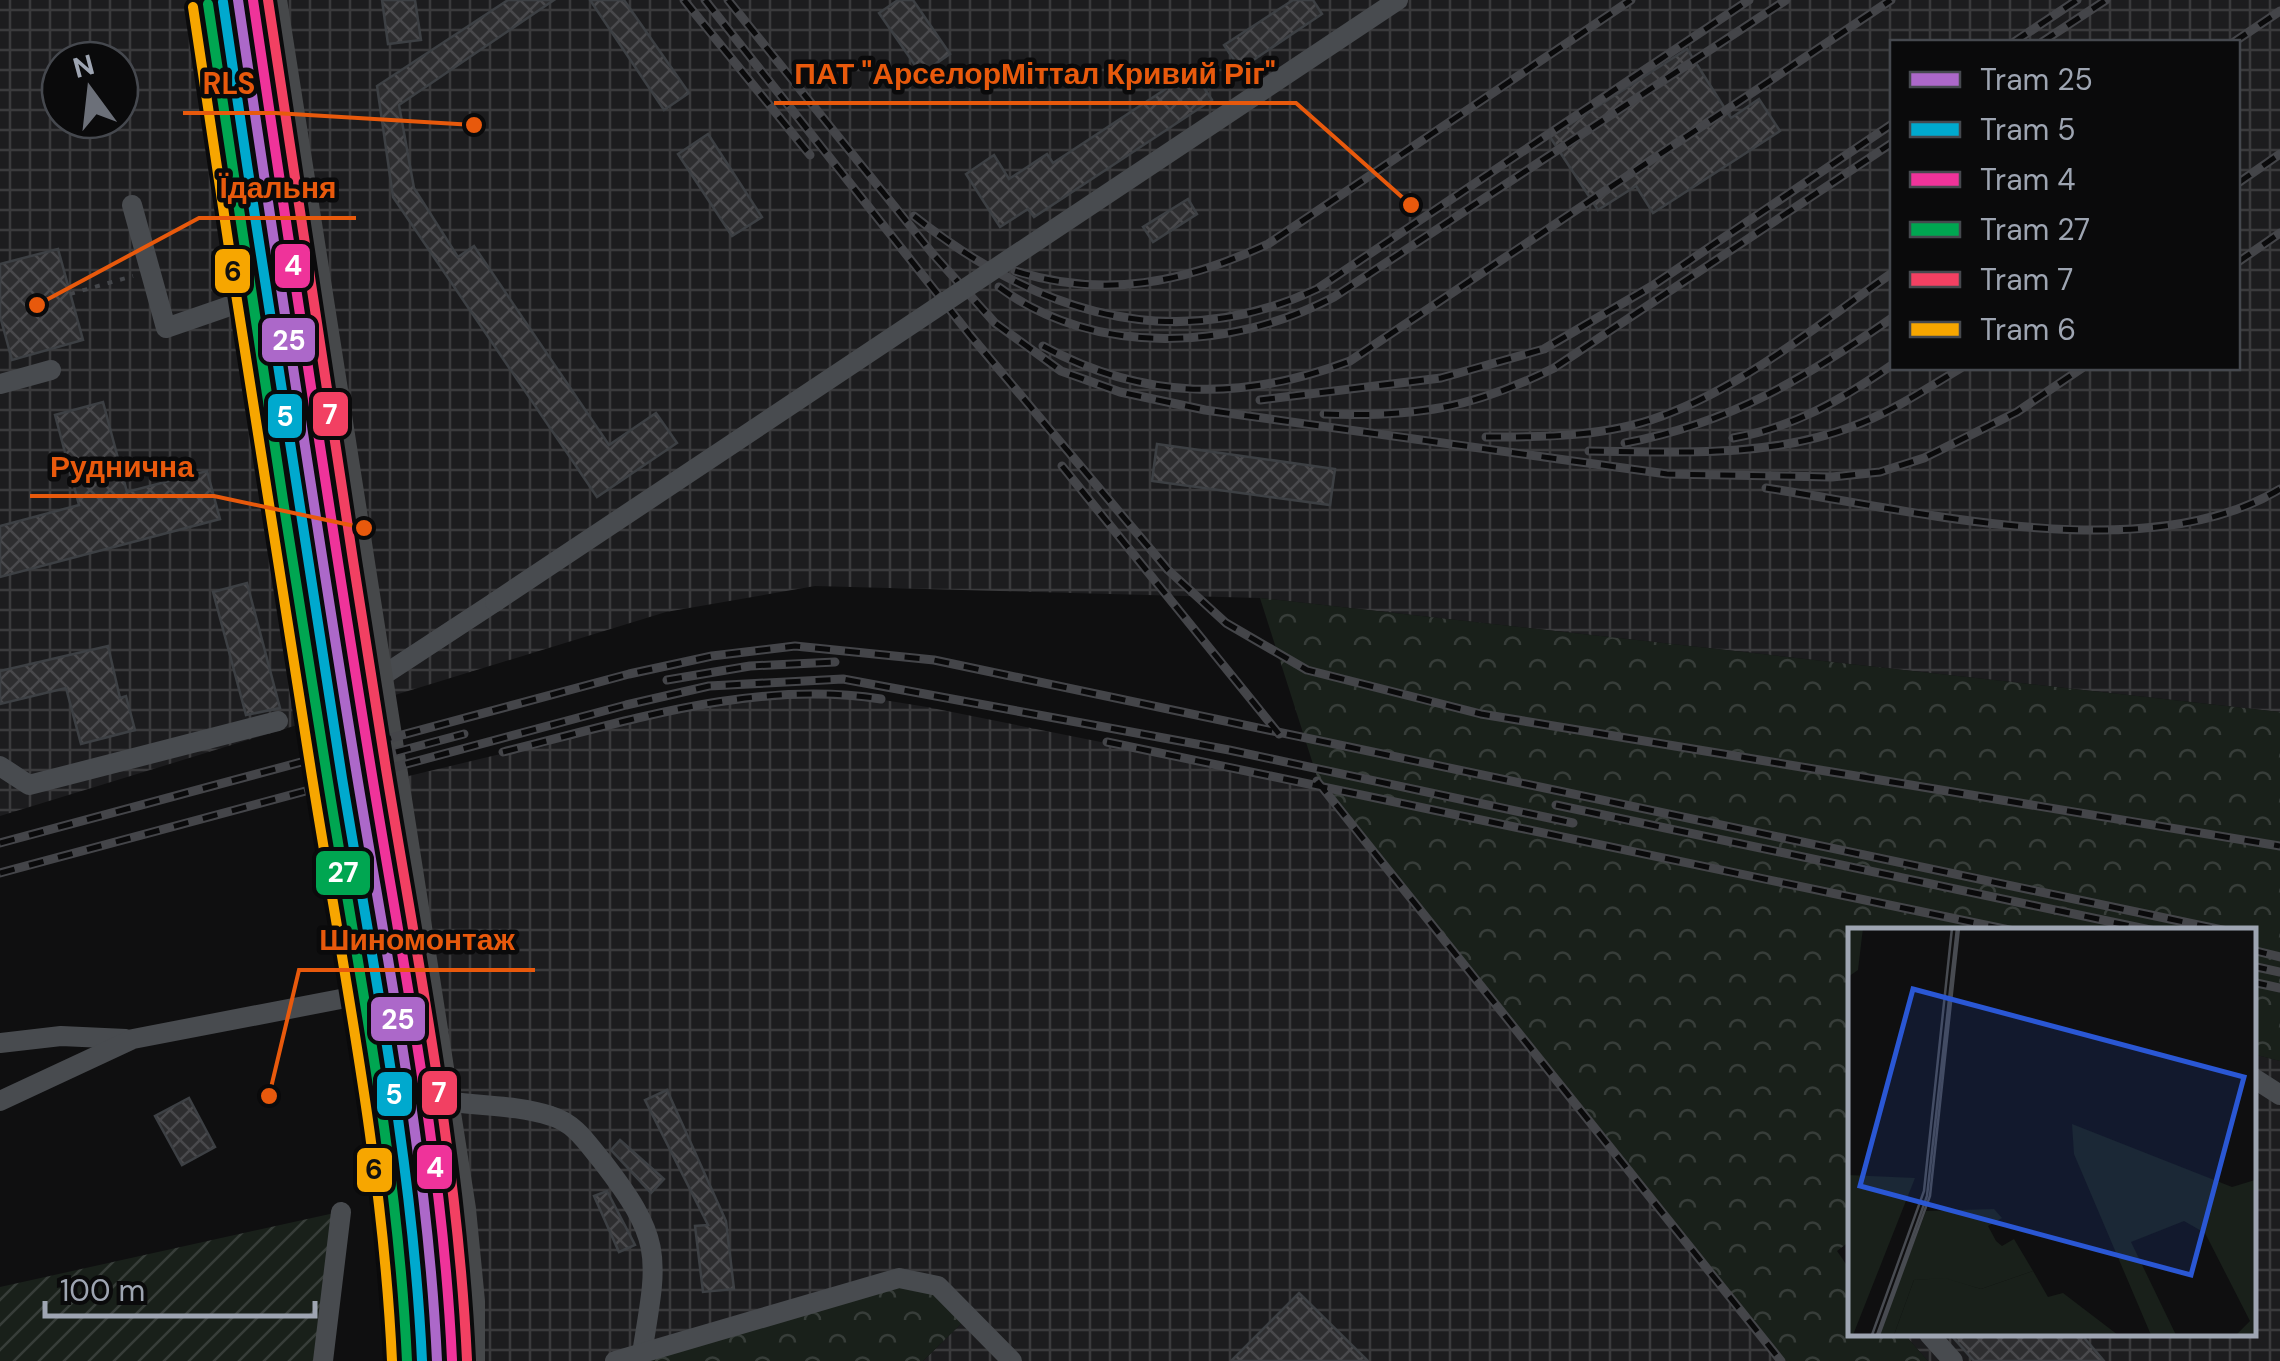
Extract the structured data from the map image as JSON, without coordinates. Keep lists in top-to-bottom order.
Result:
{
  "places": [
    "RLS",
    "ПАТ \"АрселорМіттал Кривий Ріг\"",
    "Їдальня",
    "Руднична",
    "Шиномонтаж"
  ],
  "lines": [
    "tram line 25",
    "tram line 4",
    "tram line 7",
    "tram line 5",
    "tram line 27",
    "tram line 6"
  ],
  "legend": [
    "Tram 25",
    "Tram 5",
    "Tram 4",
    "Tram 27",
    "Tram 7",
    "Tram 6"
  ],
  "scale_bar": "100 m",
  "north": "top"
}
